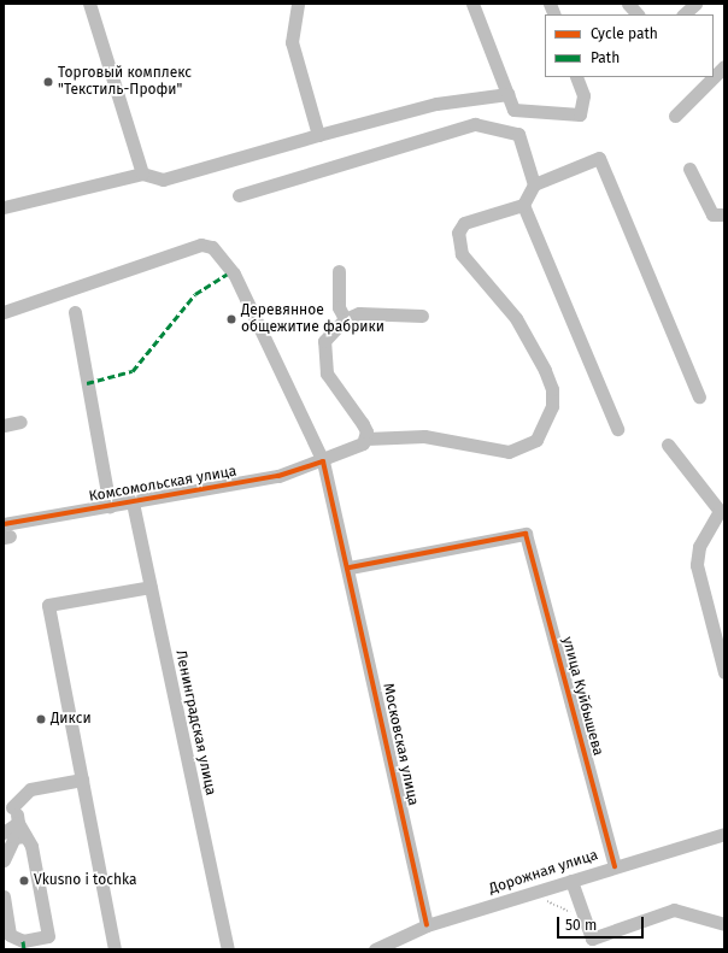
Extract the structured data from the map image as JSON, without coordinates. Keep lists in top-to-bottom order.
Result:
{
  "streets": {
    "street": [
      "Комсомольская улица",
      "улица Куйбышева",
      "Ленинградская улица",
      "Московская улица",
      "Дорожная улица"
    ]
  },
  "crossings": [
    ["Комсомольская улица", "Ленинградская улица"],
    ["Комсомольская улица", "Московская улица"],
    ["улица Куйбышева", "Московская улица"],
    ["улица Куйбышева", "Дорожная улица"],
    ["Московская улица", "Дорожная улица"]
  ],
  "places": [
    "Торговый комплекс \"Текстиль-Профи\"",
    "Деревянное общежитие фабрики",
    "Дикси",
    "Vkusno i tochka"
  ],
  "legend": ["Cycle path", "Path"],
  "scale_bar": "50 m"
}
